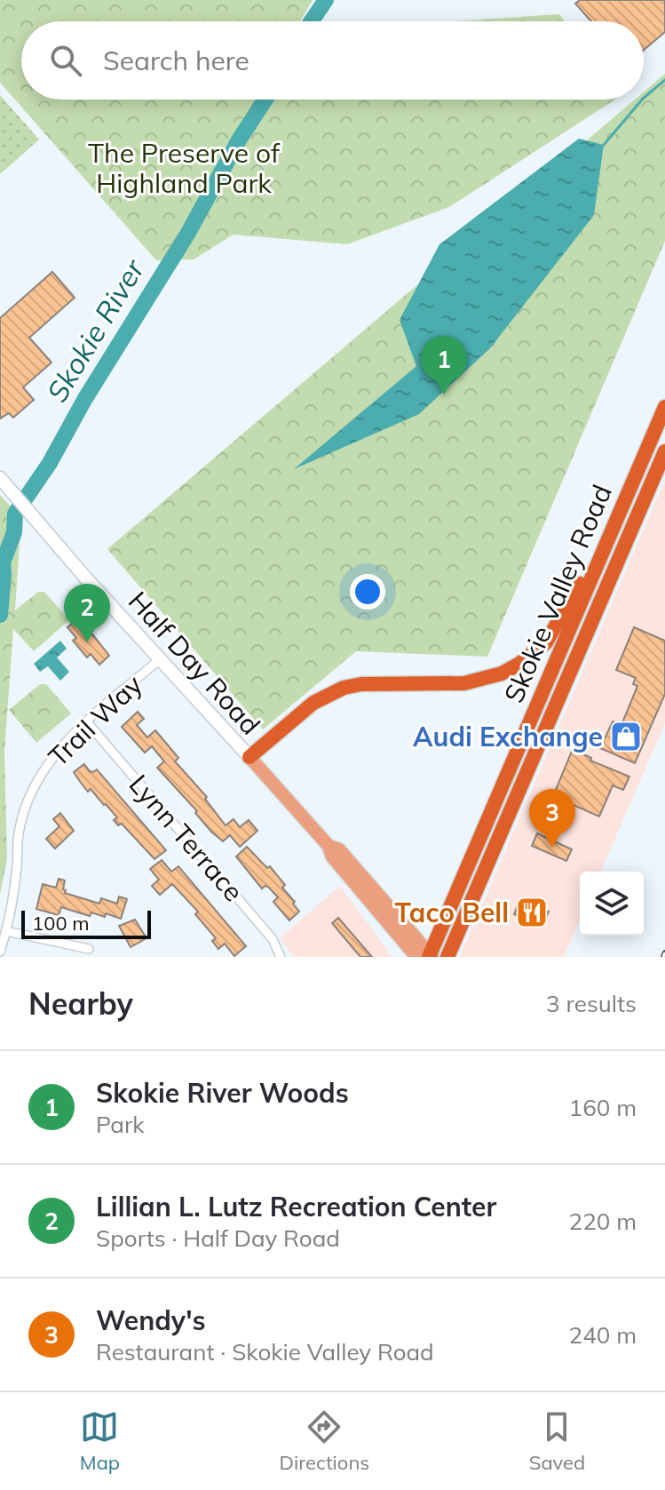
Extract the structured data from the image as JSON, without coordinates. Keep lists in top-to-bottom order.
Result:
{
  "streets": {
    "highway": ["Skokie Valley Road"],
    "main road": ["Half Day Road"],
    "street": ["Trail Way", "Lynn Terrace"]
  },
  "crossings": [
    ["Skokie Valley Road", "Half Day Road"],
    ["Half Day Road", "Trail Way"],
    ["Trail Way", "Lynn Terrace"]
  ],
  "water": ["Skokie River"],
  "parks": ["The Preserve of Highland Park"],
  "places": {
    "shop": ["Audi Exchange"],
    "restaurant": ["Taco Bell"]
  },
  "scale_bar": "100 m",
  "page": {
    "search": "Search here",
    "pins": ["1", "2", "3"],
    "scale": "100 m",
    "heading": ["Nearby", "3 results"],
    "list": [
      {
        "mark": "1",
        "name": "Skokie River Woods",
        "note": "Park",
        "value": "160 m"
      },
      {
        "mark": "2",
        "name": "Lillian L. Lutz Recreation Center",
        "note": "Sports · Half Day Road",
        "value": "220 m"
      },
      {
        "mark": "3",
        "name": "Wendy's",
        "note": "Restaurant · Skokie Valley Road",
        "value": "240 m"
      }
    ],
    "nav": ["Map", "Directions", "Saved"]
  }
}
